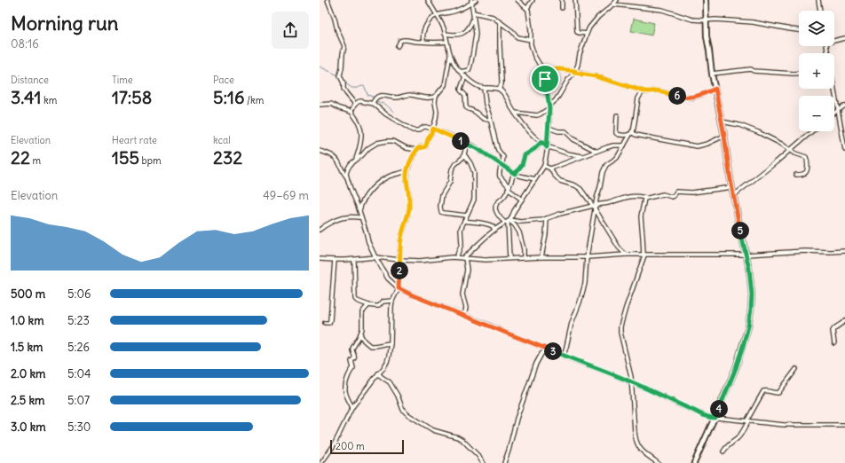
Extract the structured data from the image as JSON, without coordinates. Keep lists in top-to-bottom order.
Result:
{
  "scale_bar": "200 m",
  "page": {
    "heading": ["Morning run", "08:16"],
    "map_buttons": ["+", "−"],
    "stats": [
      ["Distance", "3.41 km"],
      ["Time", "17:58"],
      ["Pace", "5:16 /km"],
      ["Elevation", "22 m"],
      ["Heart rate", "155 bpm"],
      ["kcal", "232"]
    ],
    "pins": [
      "6",
      "1",
      "5",
      "2",
      "3",
      "4"
    ],
    "chart": ["Elevation", "49–69 m"],
    "list": [
      {
        "name": "500 m",
        "note": "5:06"
      },
      {
        "name": "1.0 km",
        "note": "5:23"
      },
      {
        "name": "1.5 km",
        "note": "5:26"
      },
      {
        "name": "2.0 km",
        "note": "5:04"
      },
      {
        "name": "2.5 km",
        "note": "5:07"
      },
      {
        "name": "3.0 km",
        "note": "5:30"
      }
    ],
    "scale": "200 m"
  }
}
